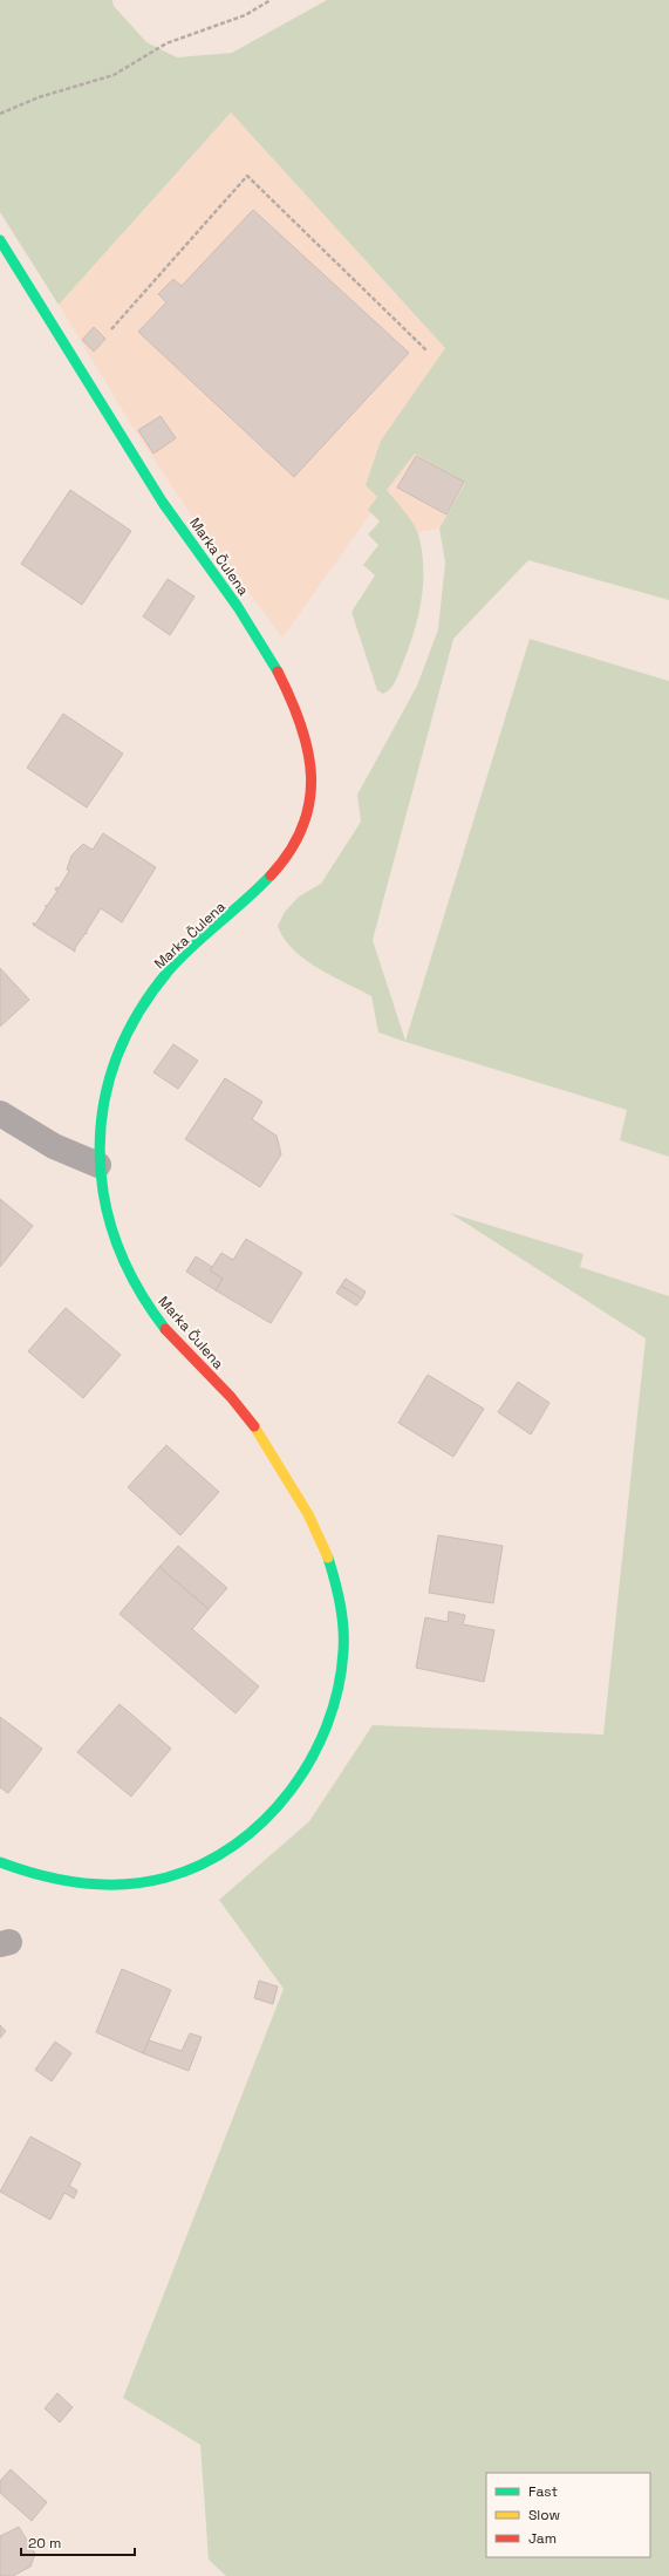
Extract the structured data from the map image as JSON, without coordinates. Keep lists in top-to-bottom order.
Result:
{
  "streets": {
    "street": ["Marka Čulena"]
  },
  "legend": ["Fast", "Slow", "Jam"],
  "scale_bar": "20 m"
}
